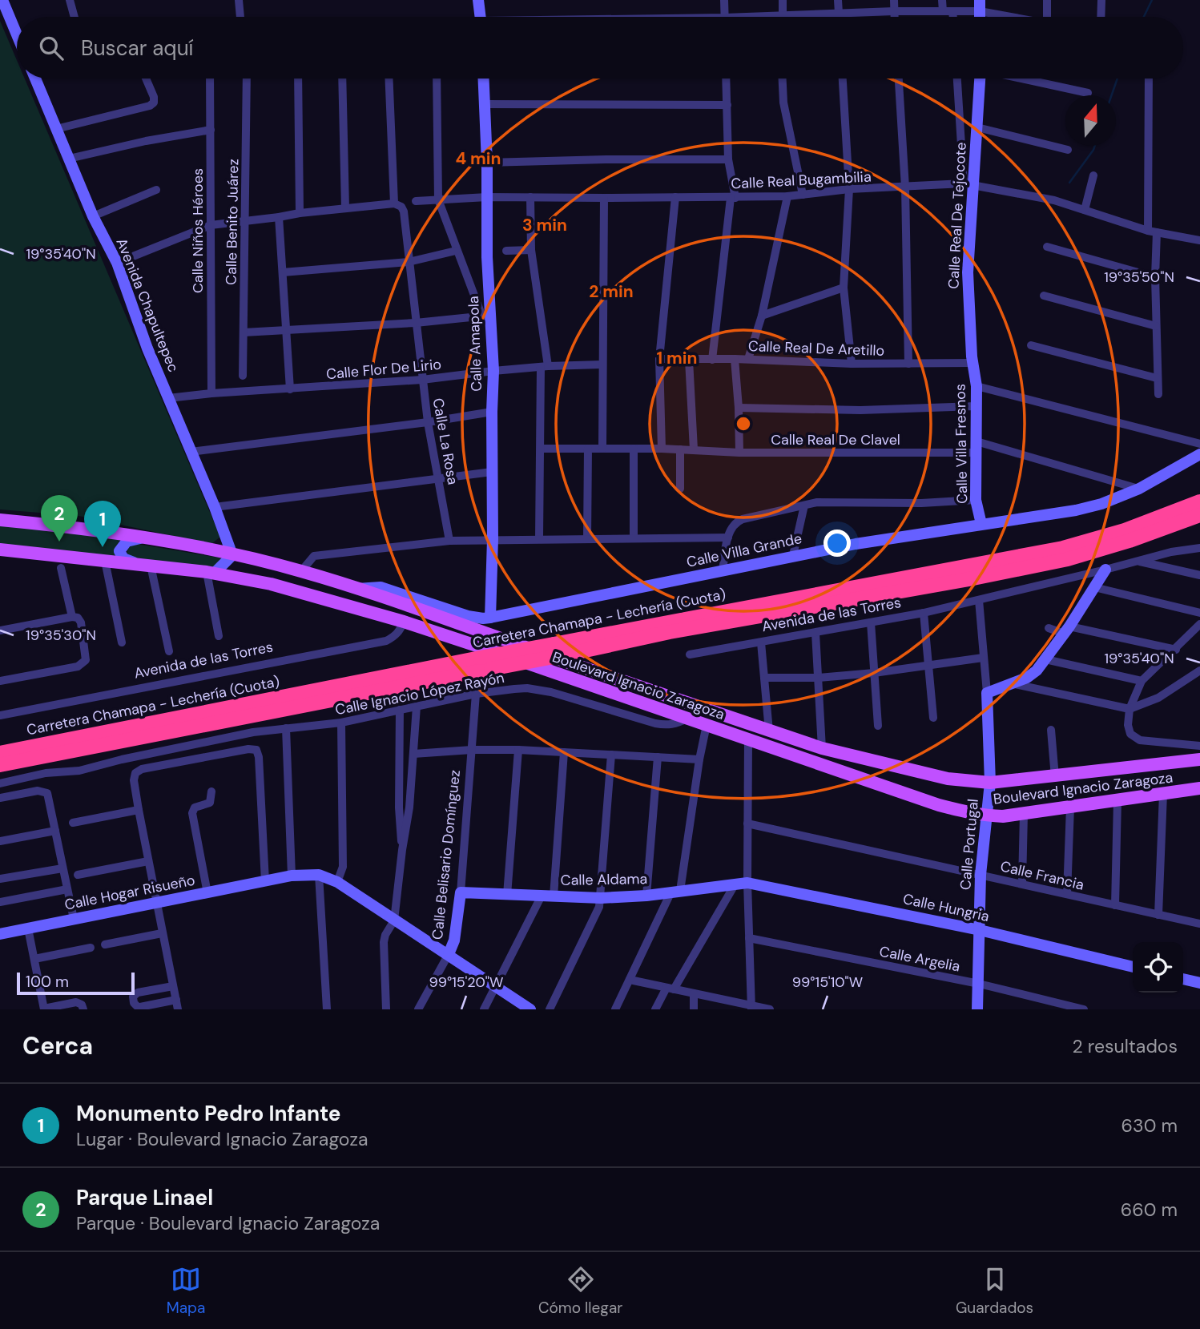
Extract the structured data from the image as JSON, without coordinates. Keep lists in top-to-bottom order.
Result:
{
  "streets": {
    "highway": ["Carretera Chamapa - Lechería (Cuota)"],
    "main road": ["Boulevard Ignacio Zaragoza"],
    "street": [
      "Calle Real Bugambilia",
      "Calle Real De Tejocote",
      "Calle Benito Juárez",
      "Calle Niños Héroes",
      "Avenida Chapultepec",
      "Calle Amapola",
      "Calle Real De Aretillo",
      "Calle Flor De Lirio",
      "Calle Real De Clavel",
      "Calle La Rosa",
      "Calle Villa Fresnos",
      "Calle Villa Grande",
      "Avenida de las Torres",
      "Calle Ignacio López Rayón",
      "Calle Portugal",
      "Calle Belisario Domínguez",
      "Calle Francia",
      "Calle Aldama",
      "Calle Hogar Risueño",
      "Calle Hungria",
      "Calle Argelia"
    ]
  },
  "crossings": [
    ["Calle Real Bugambilia", "Calle Real De Tejocote"],
    ["Calle Real Bugambilia", "Calle Amapola"],
    ["Calle Real De Tejocote", "Calle Real De Aretillo"],
    ["Calle Real De Tejocote", "Calle Villa Fresnos"],
    ["Calle Niños Héroes", "Calle Flor De Lirio"],
    ["Avenida Chapultepec", "Calle Flor De Lirio"],
    ["Avenida Chapultepec", "Boulevard Ignacio Zaragoza"],
    ["Calle Amapola", "Calle Flor De Lirio"],
    ["Calle Amapola", "Calle Villa Grande"],
    ["Calle Real De Aretillo", "Calle Villa Fresnos"],
    ["Calle Flor De Lirio", "Calle La Rosa"],
    ["Calle Real De Clavel", "Calle Villa Fresnos"],
    ["Calle Villa Fresnos", "Calle Villa Grande"],
    ["Calle Villa Grande", "Boulevard Ignacio Zaragoza"],
    ["Avenida de las Torres", "Boulevard Ignacio Zaragoza"],
    ["Boulevard Ignacio Zaragoza", "Calle Ignacio López Rayón"],
    ["Boulevard Ignacio Zaragoza", "Calle Portugal"],
    ["Calle Ignacio López Rayón", "Calle Belisario Domínguez"],
    ["Calle Portugal", "Calle Francia"],
    ["Calle Portugal", "Calle Hungria"],
    ["Calle Portugal", "Calle Argelia"],
    ["Calle Belisario Domínguez", "Calle Aldama"],
    ["Calle Aldama", "Calle Hungria"]
  ],
  "scale_bar": "100 m",
  "north": "top",
  "page": {
    "search": "Buscar aquí",
    "pins": ["2", "1"],
    "scale": "100 m",
    "heading": ["Cerca", "2 resultados"],
    "list": [
      {
        "mark": "1",
        "name": "Monumento Pedro Infante",
        "note": "Lugar · Boulevard Ignacio Zaragoza",
        "value": "630 m"
      },
      {
        "mark": "2",
        "name": "Parque Linael",
        "note": "Parque · Boulevard Ignacio Zaragoza",
        "value": "660 m"
      }
    ],
    "nav": ["Mapa", "Cómo llegar", "Guardados"]
  },
  "coordinates": [
    "19°35'40\"N",
    "19°35'50\"N",
    "19°35'30\"N",
    "99°15'20\"W",
    "99°15'10\"W"
  ],
  "rings": [
    "4 min",
    "3 min",
    "2 min",
    "1 min"
  ]
}
